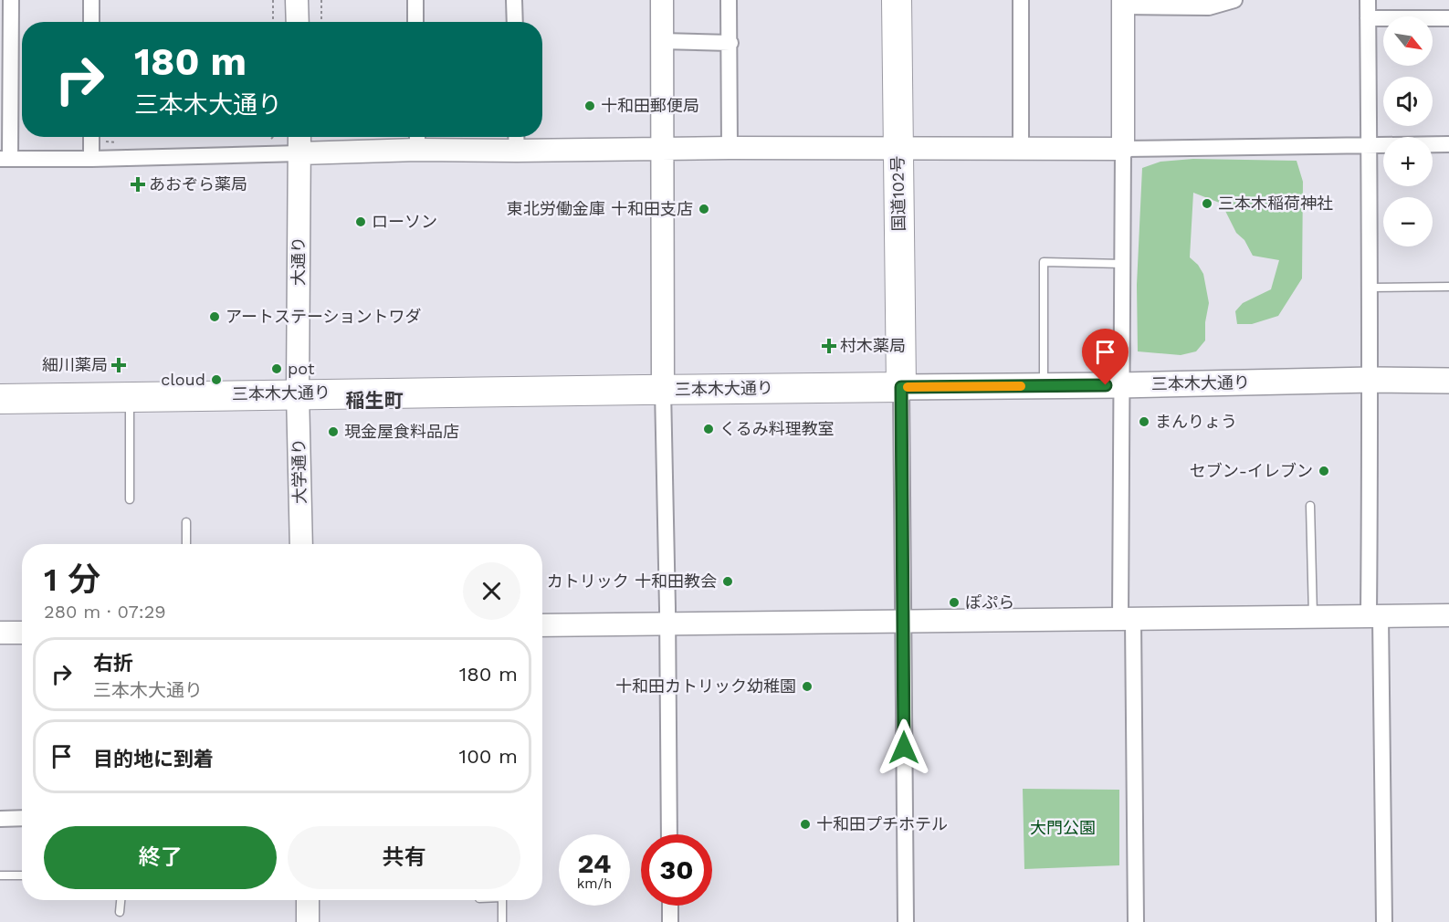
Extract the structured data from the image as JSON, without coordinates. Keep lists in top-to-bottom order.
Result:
{
  "streets": {
    "highway": ["国道102号", "三本木大通り"],
    "street": ["大通り", "大学通り"]
  },
  "crossings": [
    ["国道102号", "三本木大通り"],
    ["大通り", "三本木大通り"],
    ["大通り", "大学通り"],
    ["三本木大通り", "大学通り"]
  ],
  "districts": ["稲生町"],
  "parks": ["大門公園"],
  "places": {
    "other": [
      "十和田郵便局",
      "三本木稲荷神社",
      "東北労働金庫 十和田支店",
      "ローソン",
      "アートステーショントワダ",
      "pot",
      "cloud",
      "まんりょう",
      "くるみ料理教室",
      "現金屋食料品店",
      "セブン-イレブン",
      "カトリック 十和田教会",
      "ぽぷら",
      "十和田カトリック幼稚園",
      "十和田プチホテル"
    ],
    "health": ["あおぞら薬局", "村木薬局", "細川薬局"]
  },
  "north": "bottom right",
  "page": {
    "map_buttons": ["+", "−"],
    "turn": ["180 m", "三本木大通り"],
    "heading": ["1 分", "280 m · 07:29"],
    "list": [
      {
        "name": "右折",
        "note": "三本木大通り",
        "value": "180 m"
      },
      {
        "name": "目的地に到着",
        "value": "100 m"
      }
    ],
    "buttons": ["終了", "共有"],
    "speed": "24 km/h",
    "limit": "30"
  }
}
